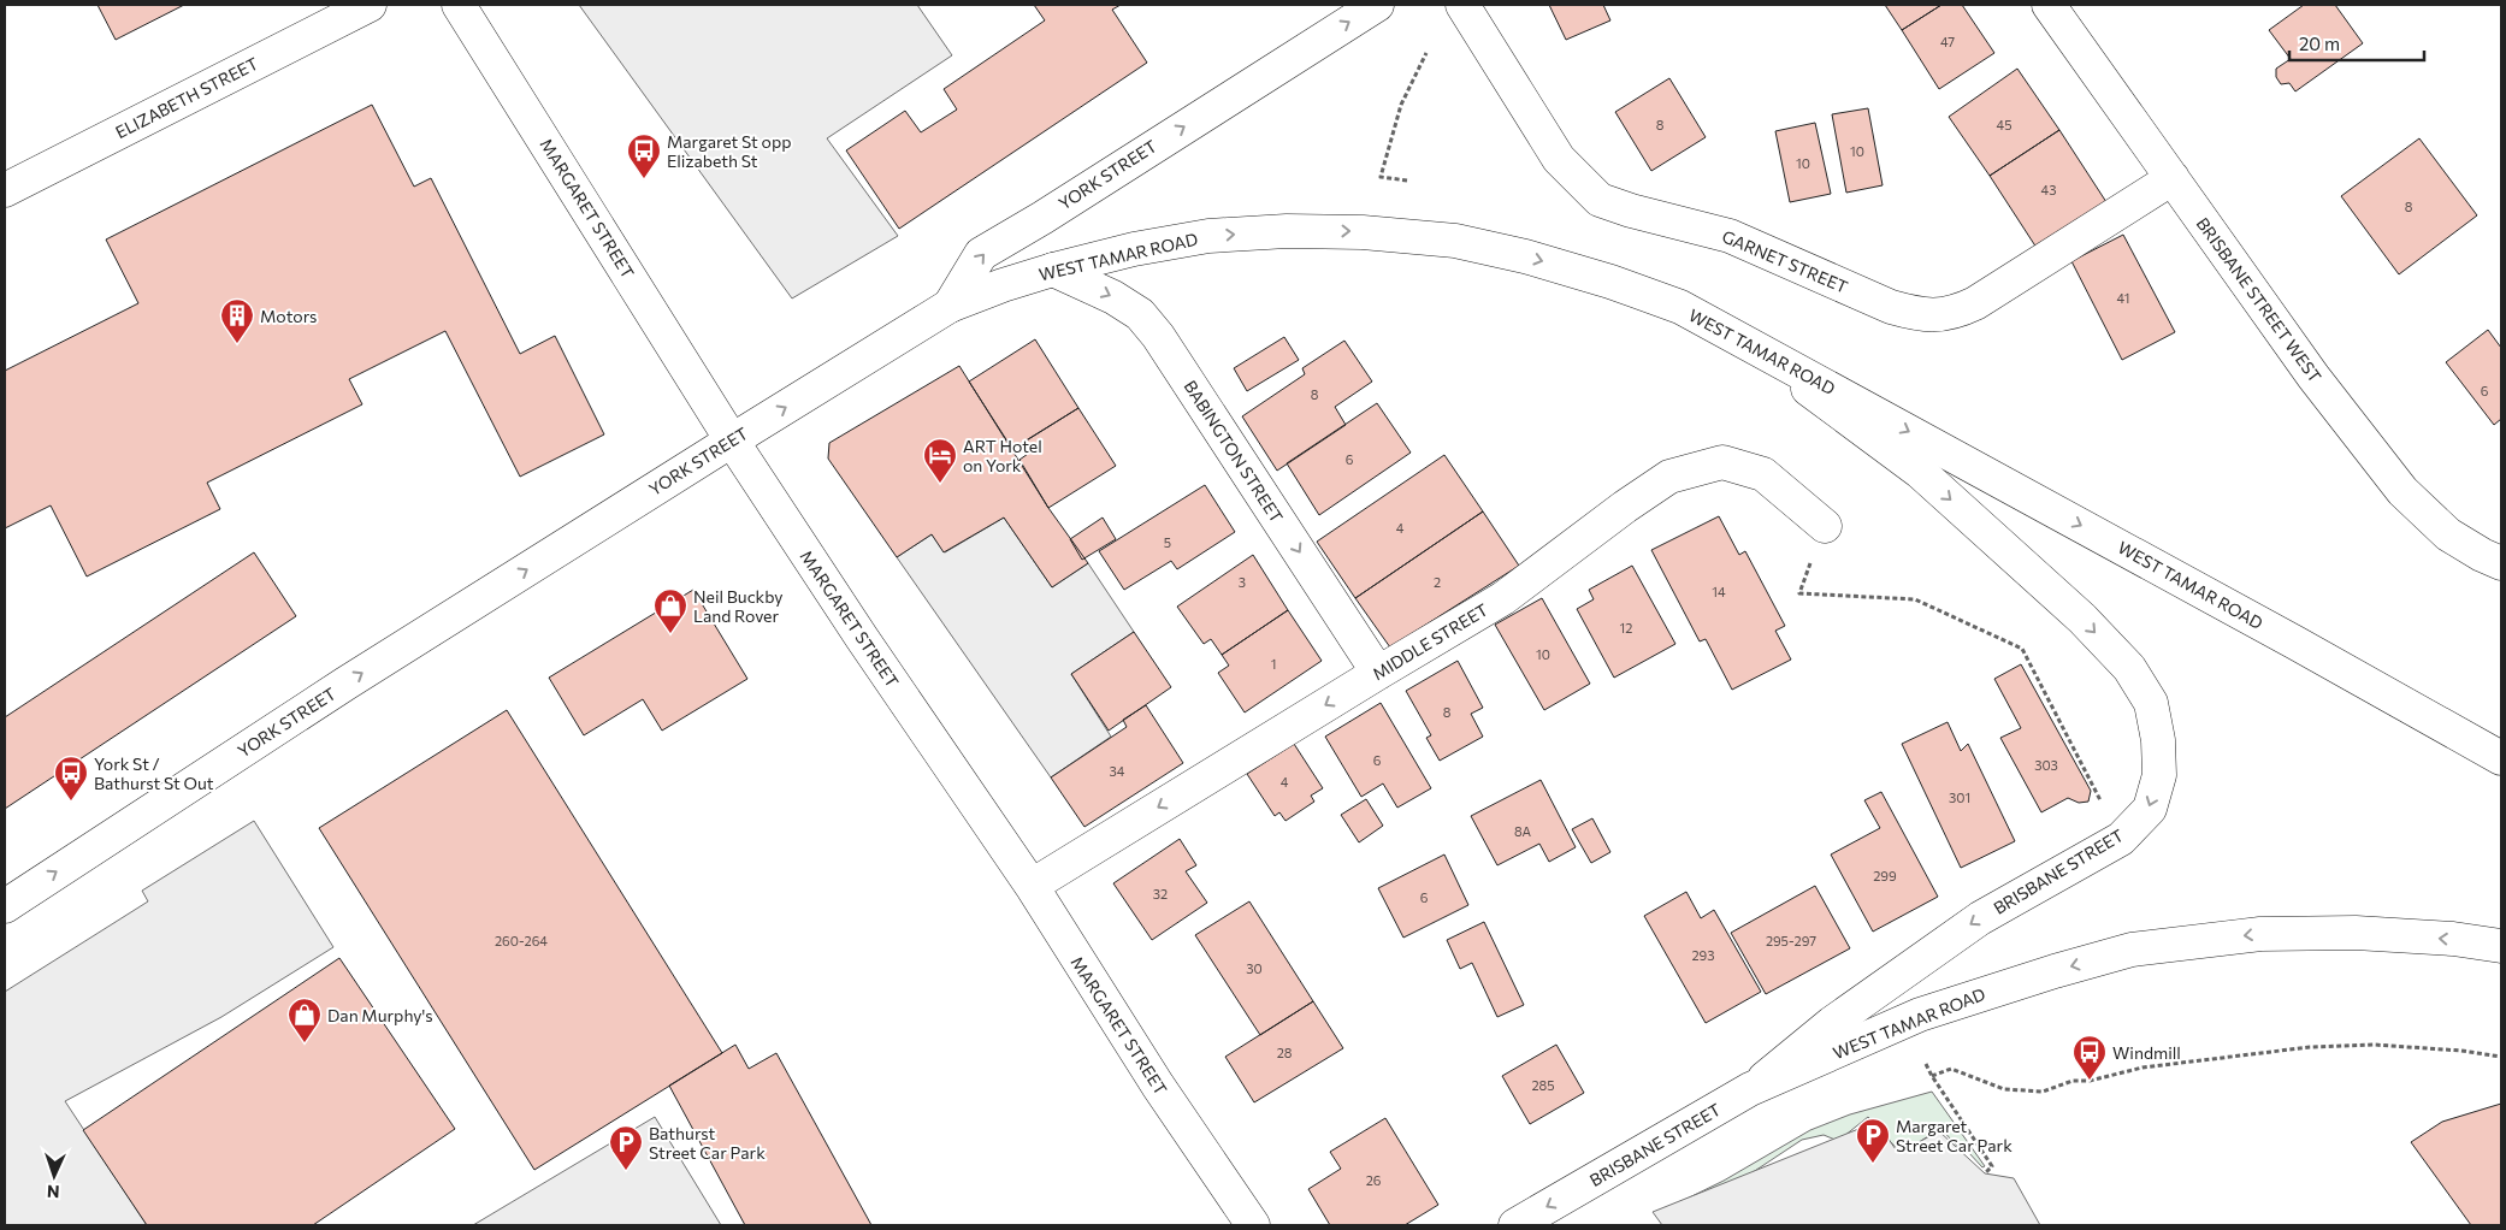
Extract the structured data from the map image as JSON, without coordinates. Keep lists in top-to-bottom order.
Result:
{
  "streets": {
    "main road": [
      "ELIZABETH STREET",
      "YORK STREET",
      "MARGARET STREET",
      "WEST TAMAR ROAD",
      "GARNET STREET",
      "BRISBANE STREET WEST",
      "BABINGTON STREET",
      "MIDDLE STREET",
      "BRISBANE STREET"
    ]
  },
  "crossings": [
    ["YORK STREET", "MARGARET STREET"],
    ["YORK STREET", "WEST TAMAR ROAD"],
    ["MARGARET STREET", "MIDDLE STREET"],
    ["WEST TAMAR ROAD", "BABINGTON STREET"],
    ["WEST TAMAR ROAD", "BRISBANE STREET"],
    ["GARNET STREET", "BRISBANE STREET WEST"],
    ["BABINGTON STREET", "MIDDLE STREET"]
  ],
  "one_way": ["YORK STREET", "BABINGTON STREET", "MIDDLE STREET"],
  "places": {
    "bus stop": ["Margaret St opp Elizabeth St", "York St / Bathurst St Out", "Windmill"],
    "building": ["Motors"],
    "hotel": ["ART Hotel on York"],
    "shop": ["Neil Buckby Land Rover", "Dan Murphy's"],
    "parking": ["Margaret Street Car Park", "Bathurst Street Car Park"]
  },
  "house_numbers": [
    "47",
    "8",
    "45",
    "10",
    "10",
    "43",
    "8",
    "41",
    "6",
    "8",
    "6",
    "4",
    "5",
    "3",
    "2",
    "14",
    "12",
    "10",
    "1",
    "8",
    "6",
    "303",
    "34",
    "4",
    "301",
    "8A",
    "299",
    "32",
    "6",
    "260-264",
    "295-297",
    "293",
    "30",
    "28",
    "285",
    "26"
  ],
  "scale_bar": "20 m",
  "north": "bottom"
}
